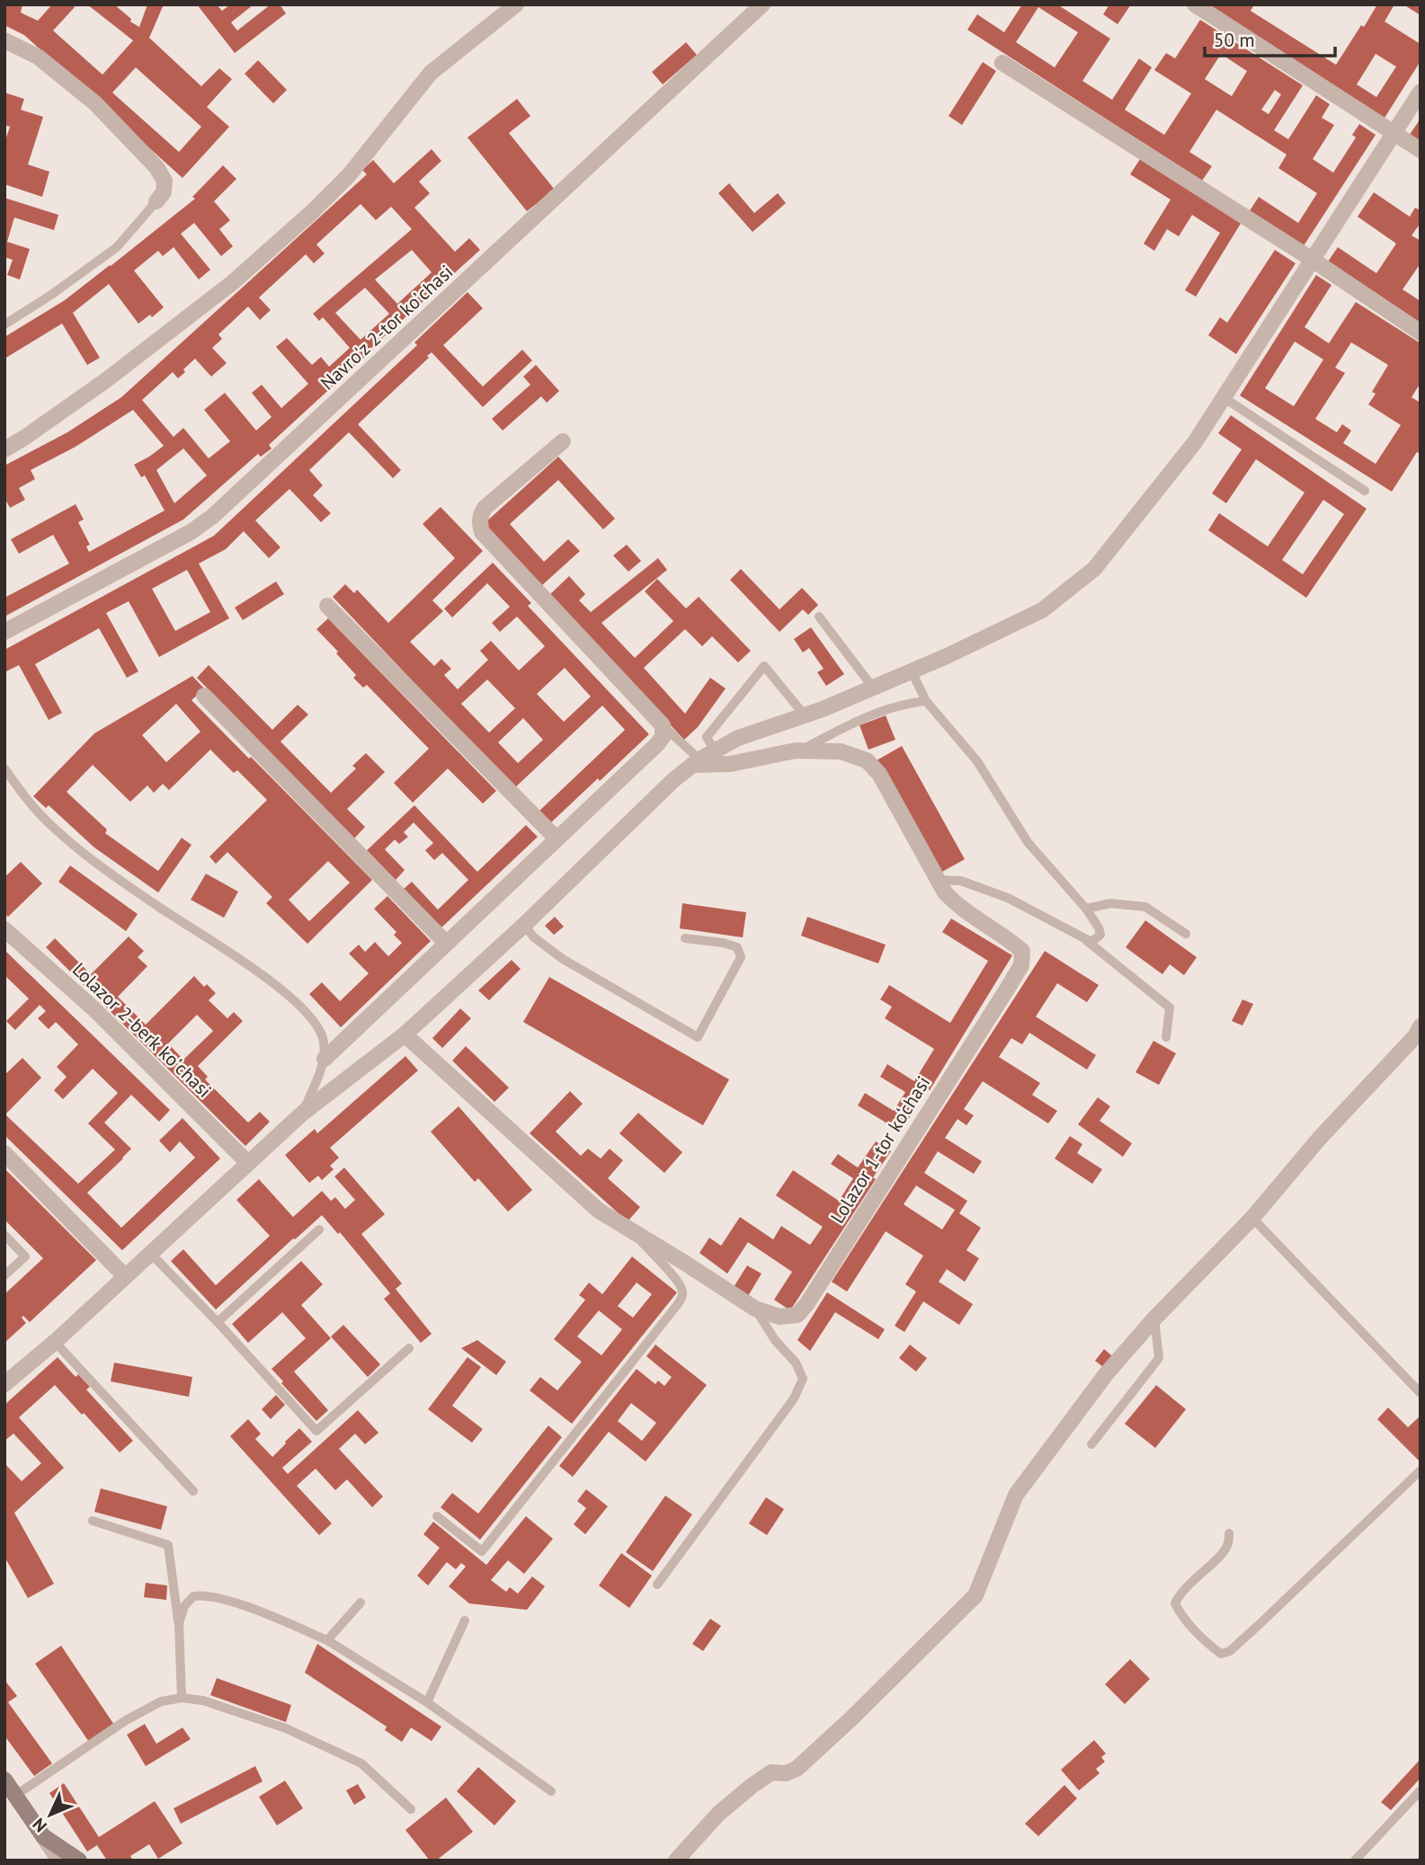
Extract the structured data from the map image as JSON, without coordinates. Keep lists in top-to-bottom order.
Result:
{
  "streets": {
    "street": ["Lolazor 2-berk koʼchasi", "Lolazor 1-tor ko‘chasi"]
  },
  "scale_bar": "50 m",
  "north": "bottom left"
}
